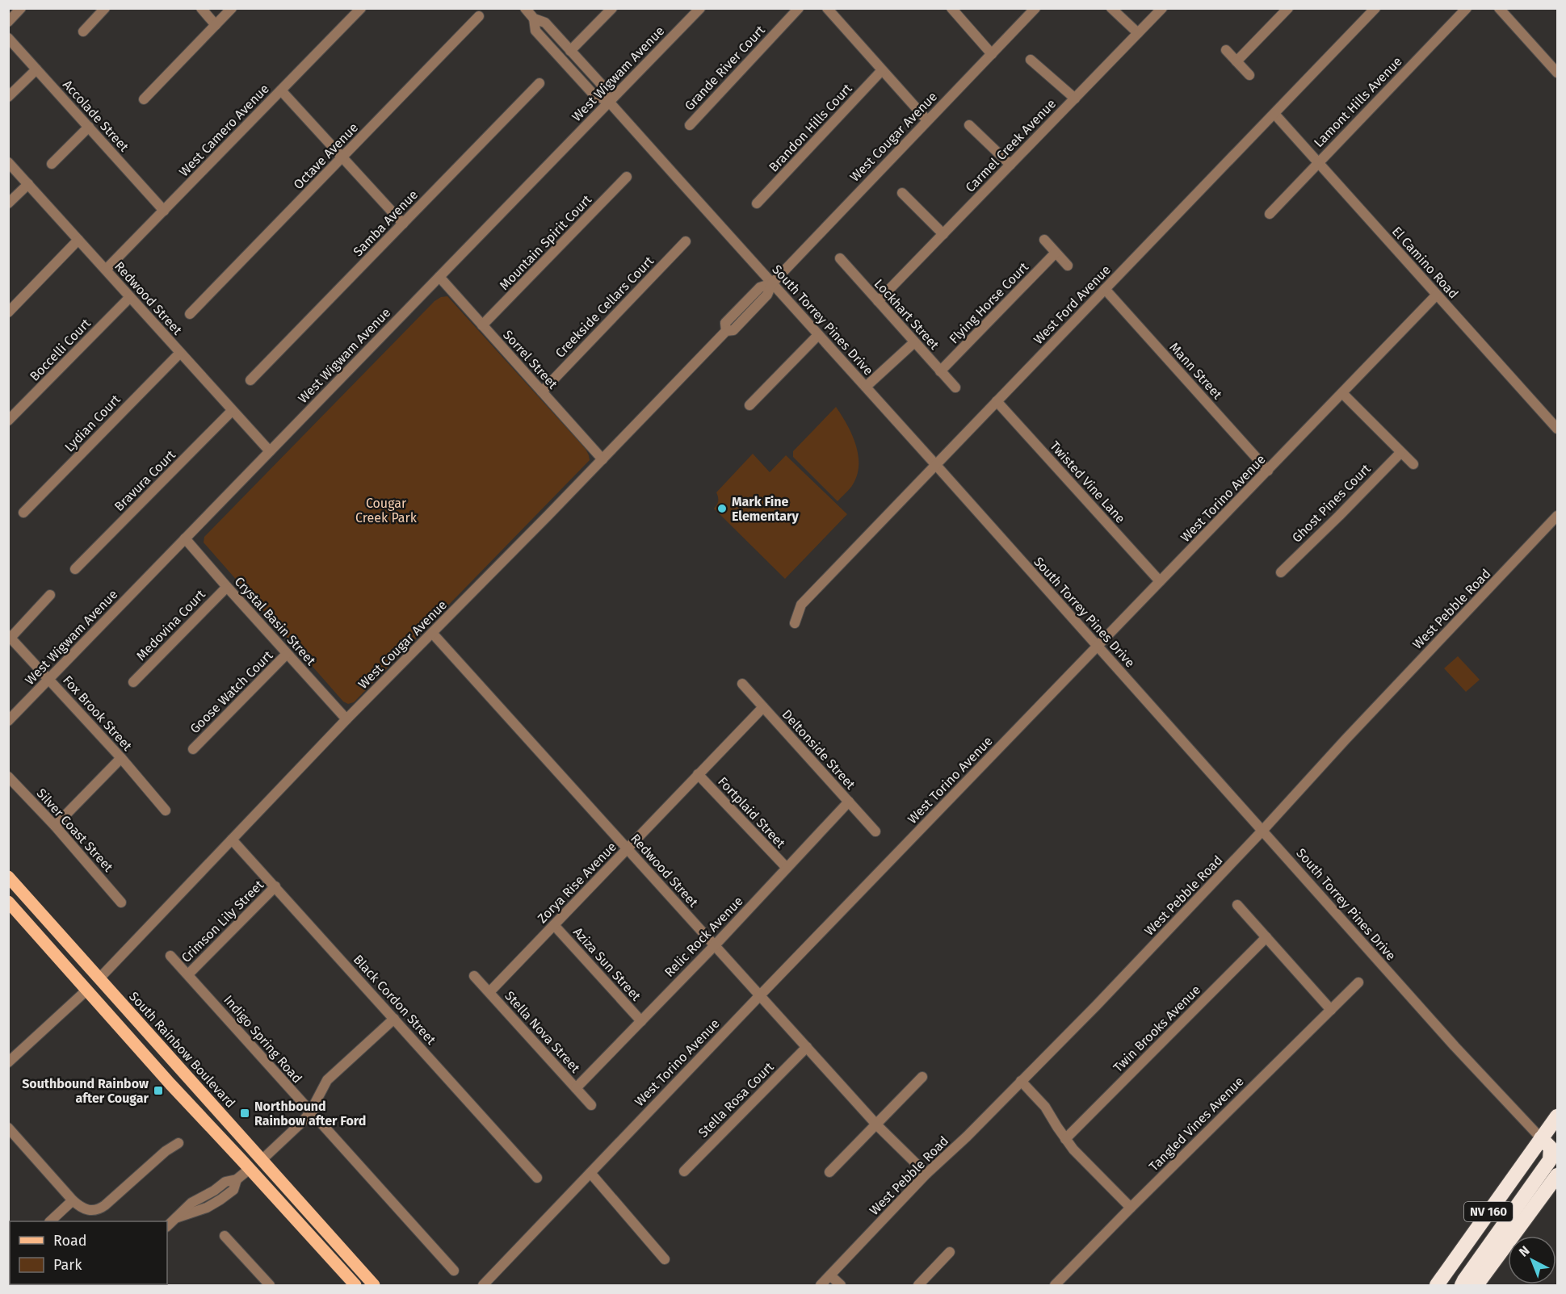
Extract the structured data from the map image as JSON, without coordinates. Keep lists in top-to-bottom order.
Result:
{
  "streets": {
    "highway": ["NV 160"],
    "main road": ["South Rainbow Boulevard"],
    "street": [
      "Grande River Court",
      "West Wigwam Avenue",
      "Lamont Hills Avenue",
      "Accolade Street",
      "Brandon Hills Court",
      "West Camero Avenue",
      "West Cougar Avenue",
      "Carmel Creek Avenue",
      "Octave Avenue",
      "Samba Avenue",
      "Mountain Spirit Court",
      "El Camino Road",
      "Redwood Street",
      "Flying Horse Court",
      "West Ford Avenue",
      "Creekside Cellars Court",
      "Lockhart Street",
      "South Torrey Pines Drive",
      "Boccelli Court",
      "Sorrel Street",
      "Mann Street",
      "Lydian Court",
      "Bravura Court",
      "Twisted Vine Lane",
      "West Torino Avenue",
      "Ghost Pines Court",
      "West Pebble Road",
      "Crystal Basin Street",
      "Medovina Court",
      "Goose Watch Court",
      "Fox Brook Street",
      "Deltonside Street",
      "Fortplaid Street",
      "Silver Coast Street",
      "Zorya Rise Avenue",
      "Crimson Lily Street",
      "Relic Rock Avenue",
      "Aziza Sun Street",
      "Black Cordon Street",
      "Twin Brooks Avenue",
      "Stella Nova Street",
      "Indigo Spring Road",
      "Stella Rosa Court",
      "Tangled Vines Avenue"
    ]
  },
  "crossings": [
    ["West Wigwam Avenue", "Redwood Street"],
    ["West Wigwam Avenue", "South Torrey Pines Drive"],
    ["West Wigwam Avenue", "Sorrel Street"],
    ["West Wigwam Avenue", "Crystal Basin Street"],
    ["West Wigwam Avenue", "Fox Brook Street"],
    ["Lamont Hills Avenue", "El Camino Road"],
    ["Accolade Street", "West Camero Avenue"],
    ["West Camero Avenue", "Redwood Street"],
    ["West Cougar Avenue", "Redwood Street"],
    ["West Cougar Avenue", "South Torrey Pines Drive"],
    ["West Cougar Avenue", "Sorrel Street"],
    ["West Cougar Avenue", "Crystal Basin Street"],
    ["West Cougar Avenue", "Black Cordon Street"],
    ["West Cougar Avenue", "South Rainbow Boulevard"],
    ["Carmel Creek Avenue", "Lockhart Street"],
    ["Mountain Spirit Court", "Sorrel Street"],
    ["El Camino Road", "West Ford Avenue"],
    ["El Camino Road", "West Torino Avenue"],
    ["Redwood Street", "Boccelli Court"],
    ["Redwood Street", "Lydian Court"],
    ["Redwood Street", "Bravura Court"],
    ["Redwood Street", "West Torino Avenue"],
    ["Redwood Street", "West Pebble Road"],
    ["Redwood Street", "Zorya Rise Avenue"],
    ["Redwood Street", "Relic Rock Avenue"],
    ["Redwood Street", "Stella Rosa Court"],
    ["Flying Horse Court", "Lockhart Street"],
    ["West Ford Avenue", "South Torrey Pines Drive"],
    ["West Ford Avenue", "Mann Street"],
    ["West Ford Avenue", "Twisted Vine Lane"],
    ["Creekside Cellars Court", "Sorrel Street"],
    ["South Torrey Pines Drive", "West Torino Avenue"],
    ["South Torrey Pines Drive", "West Pebble Road"],
    ["South Torrey Pines Drive", "NV 160"],
    ["Mann Street", "West Torino Avenue"],
    ["Twisted Vine Lane", "West Torino Avenue"],
    ["Crystal Basin Street", "Medovina Court"],
    ["Crystal Basin Street", "Goose Watch Court"],
    ["Deltonside Street", "Zorya Rise Avenue"],
    ["Deltonside Street", "Relic Rock Avenue"],
    ["Fortplaid Street", "Zorya Rise Avenue"],
    ["Fortplaid Street", "Relic Rock Avenue"],
    ["Zorya Rise Avenue", "Aziza Sun Street"],
    ["Zorya Rise Avenue", "Stella Nova Street"],
    ["Crimson Lily Street", "Black Cordon Street"],
    ["Crimson Lily Street", "Indigo Spring Road"],
    ["Relic Rock Avenue", "Aziza Sun Street"],
    ["Relic Rock Avenue", "Stella Nova Street"]
  ],
  "parks": ["Cougar Creek Park"],
  "places": {
    "other": ["Mark Fine Elementary"],
    "transit": ["Southbound Rainbow after Cougar", "Northbound Rainbow after Ford"]
  },
  "legend": ["Road", "Park"],
  "north": "top left"
}
